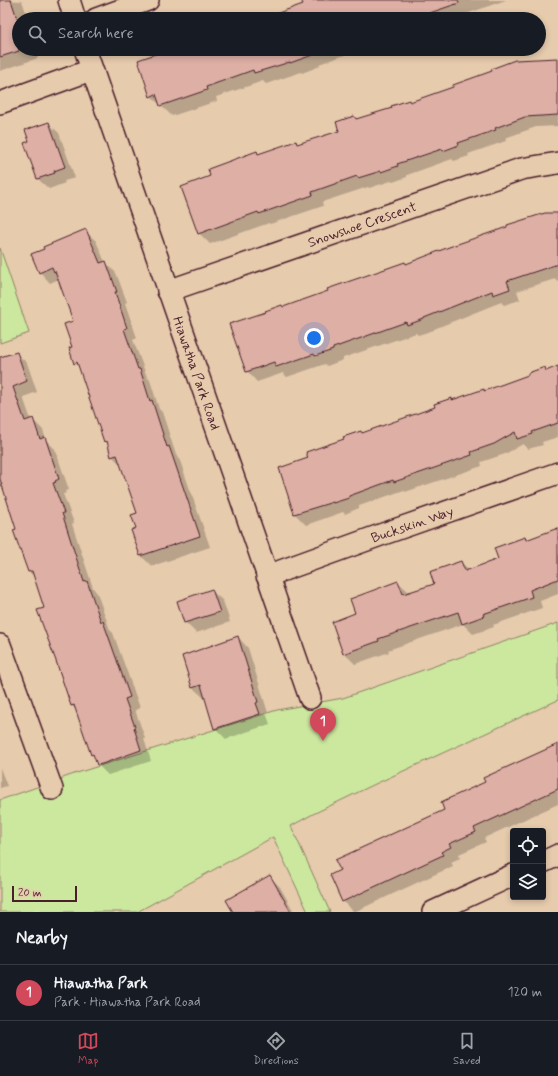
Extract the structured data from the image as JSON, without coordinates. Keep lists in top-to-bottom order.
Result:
{
  "streets": {
    "street": ["Snowshoe Crescent", "Hiawatha Park Road", "Buckskin Way"]
  },
  "crossings": [
    ["Snowshoe Crescent", "Hiawatha Park Road"],
    ["Hiawatha Park Road", "Buckskin Way"]
  ],
  "scale_bar": "20 m",
  "page": {
    "search": "Search here",
    "pins": "1",
    "scale": "20 m",
    "heading": "Nearby",
    "list": [
      {
        "mark": "1",
        "name": "Hiawatha Park",
        "note": "Park · Hiawatha Park Road",
        "value": "120 m"
      }
    ],
    "nav": ["Map", "Directions", "Saved"]
  }
}
